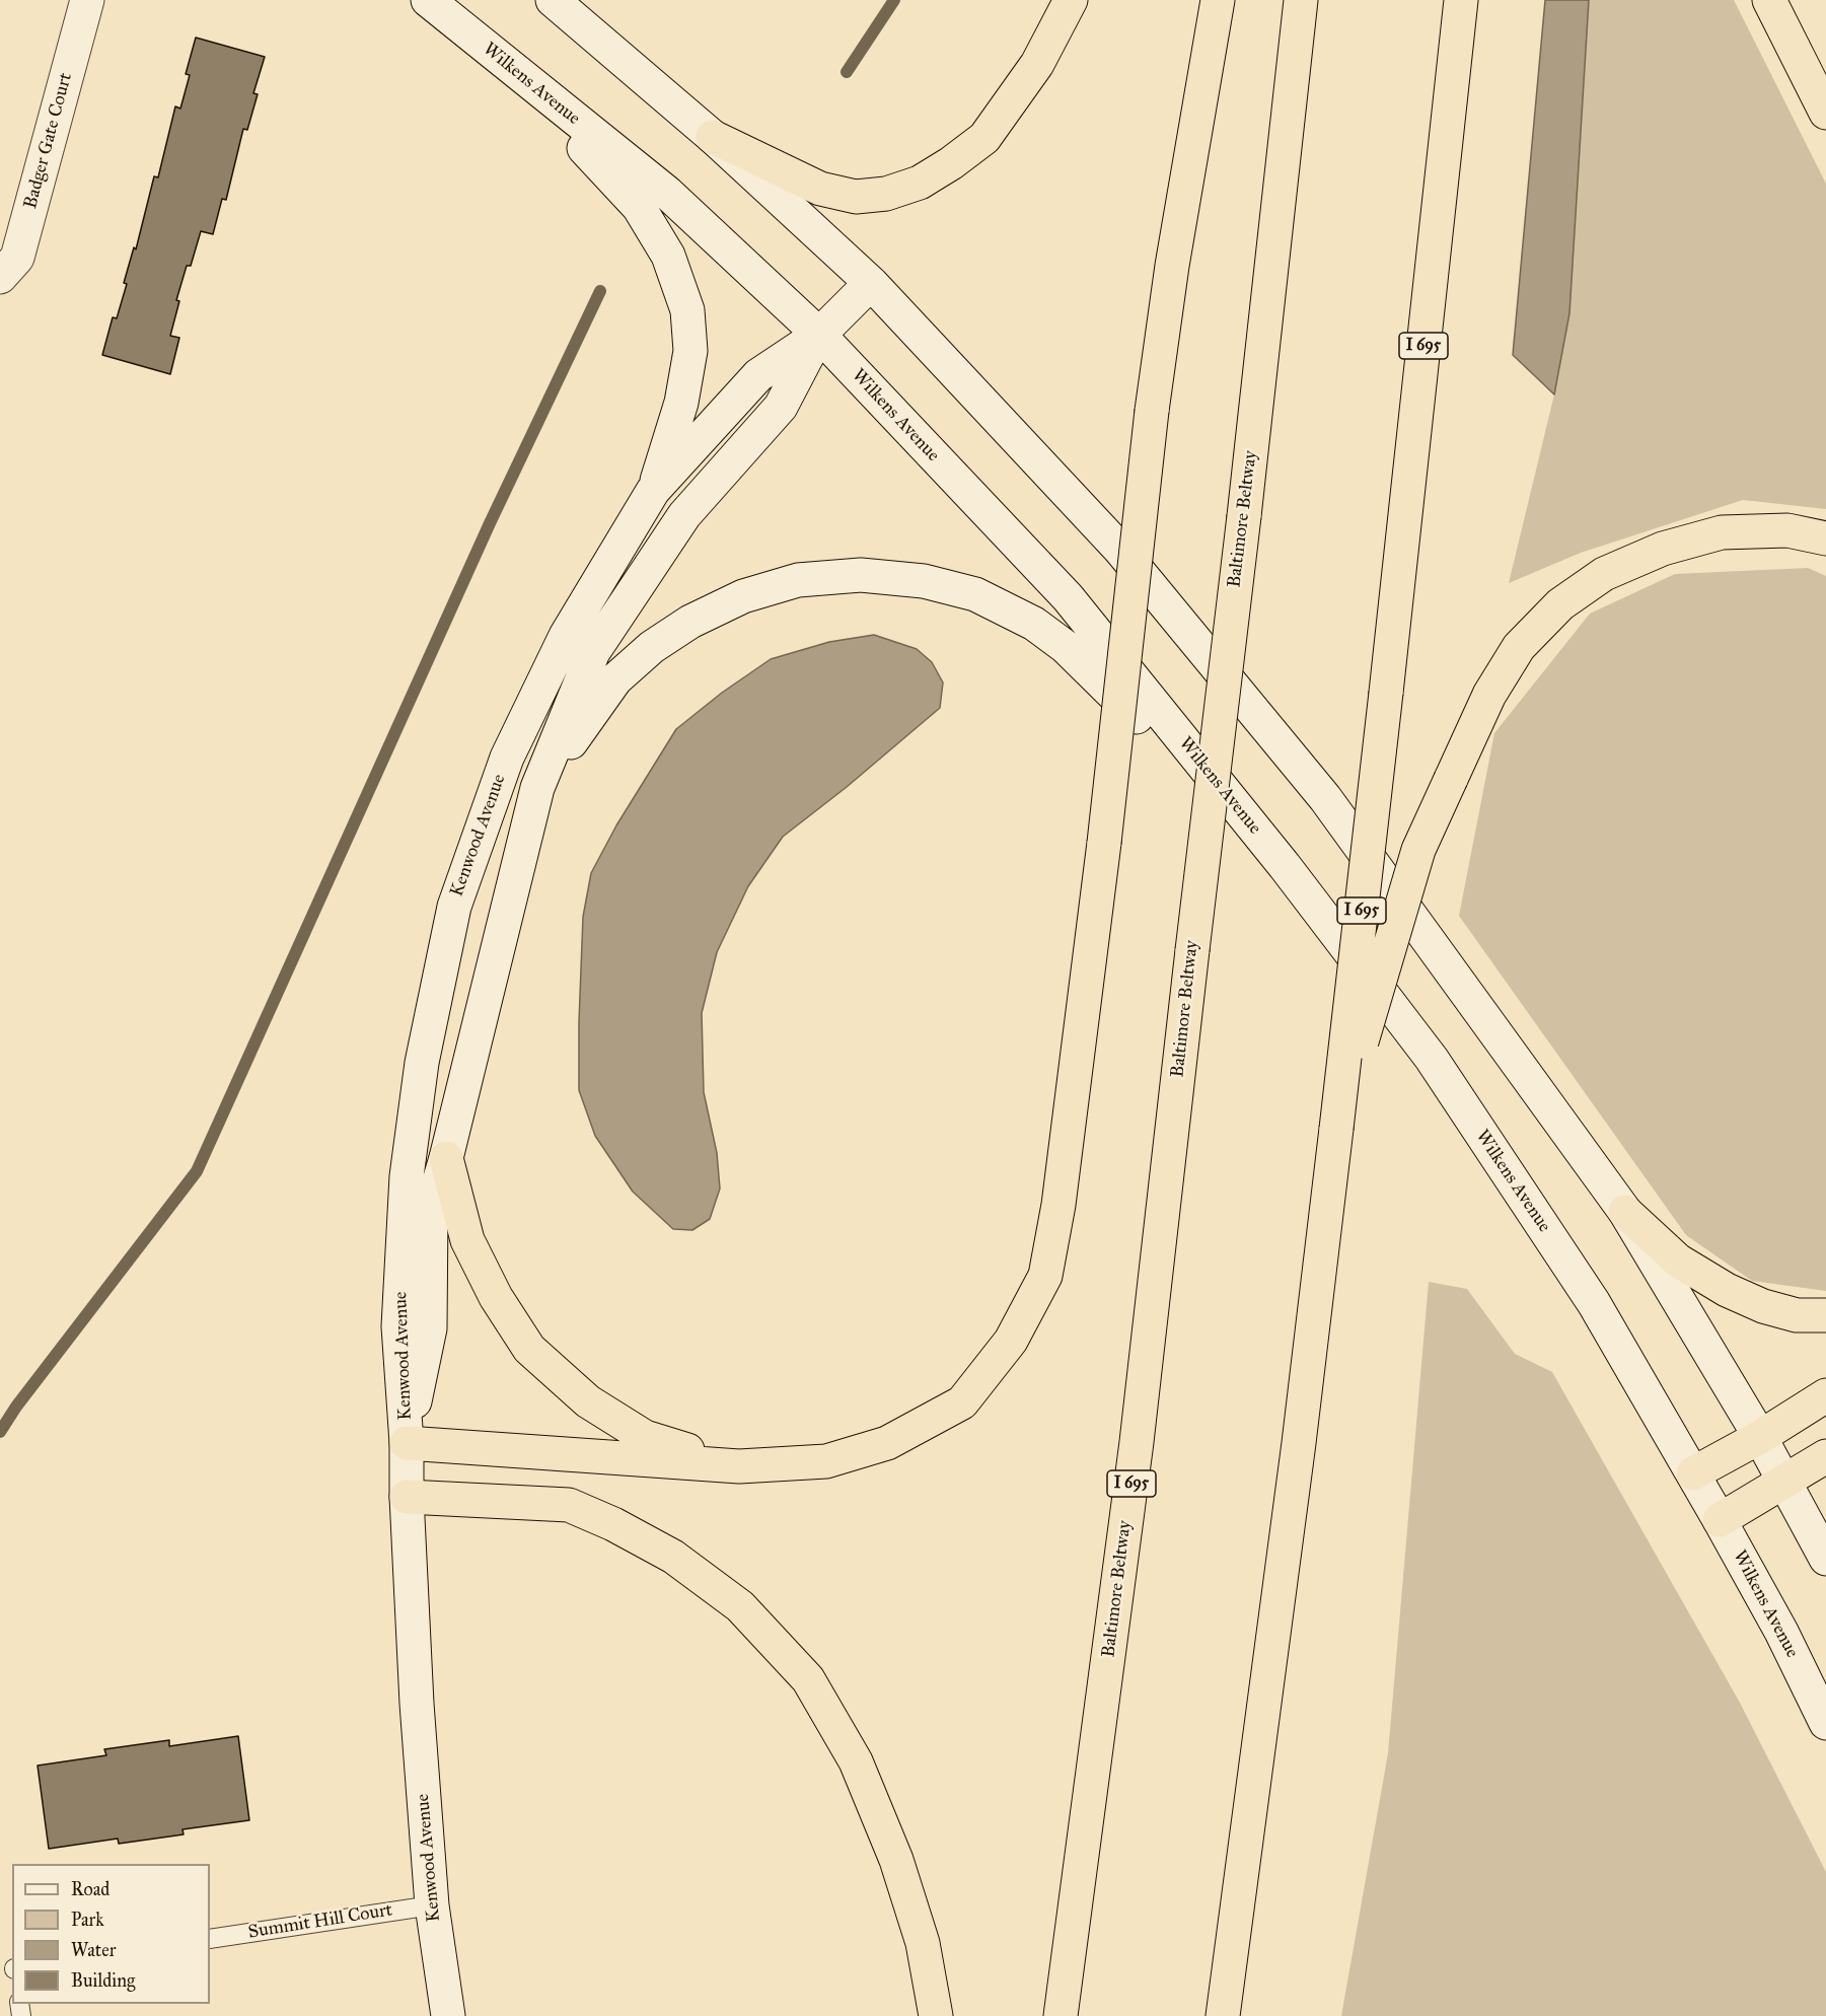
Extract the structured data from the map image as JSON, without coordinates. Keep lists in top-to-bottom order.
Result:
{
  "streets": {
    "highway": ["I 695", "Baltimore Beltway"],
    "main road": ["Wilkens Avenue", "Badger Gate Court", "Kenwood Avenue"],
    "lane": ["Summit Hill Court"]
  },
  "crossings": [
    ["Wilkens Avenue", "Kenwood Avenue"],
    ["Kenwood Avenue", "Summit Hill Court"]
  ],
  "legend": [
    "Road",
    "Park",
    "Water",
    "Building"
  ]
}
